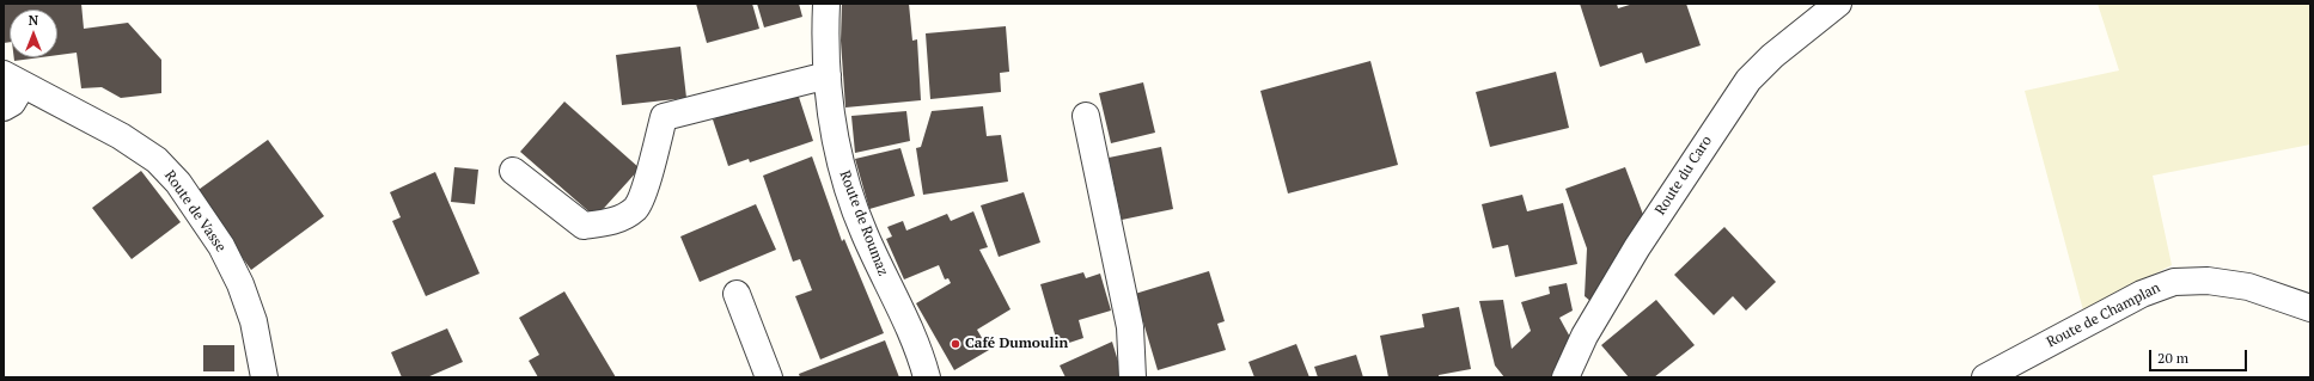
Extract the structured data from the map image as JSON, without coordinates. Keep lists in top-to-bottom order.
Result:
{
  "streets": {
    "street": [
      "Route du Caro",
      "Route de Vasse",
      "Route de Roumaz",
      "Route de Champlan"
    ]
  },
  "places": ["Café Dumoulin"],
  "scale_bar": "20 m",
  "north": "top"
}
